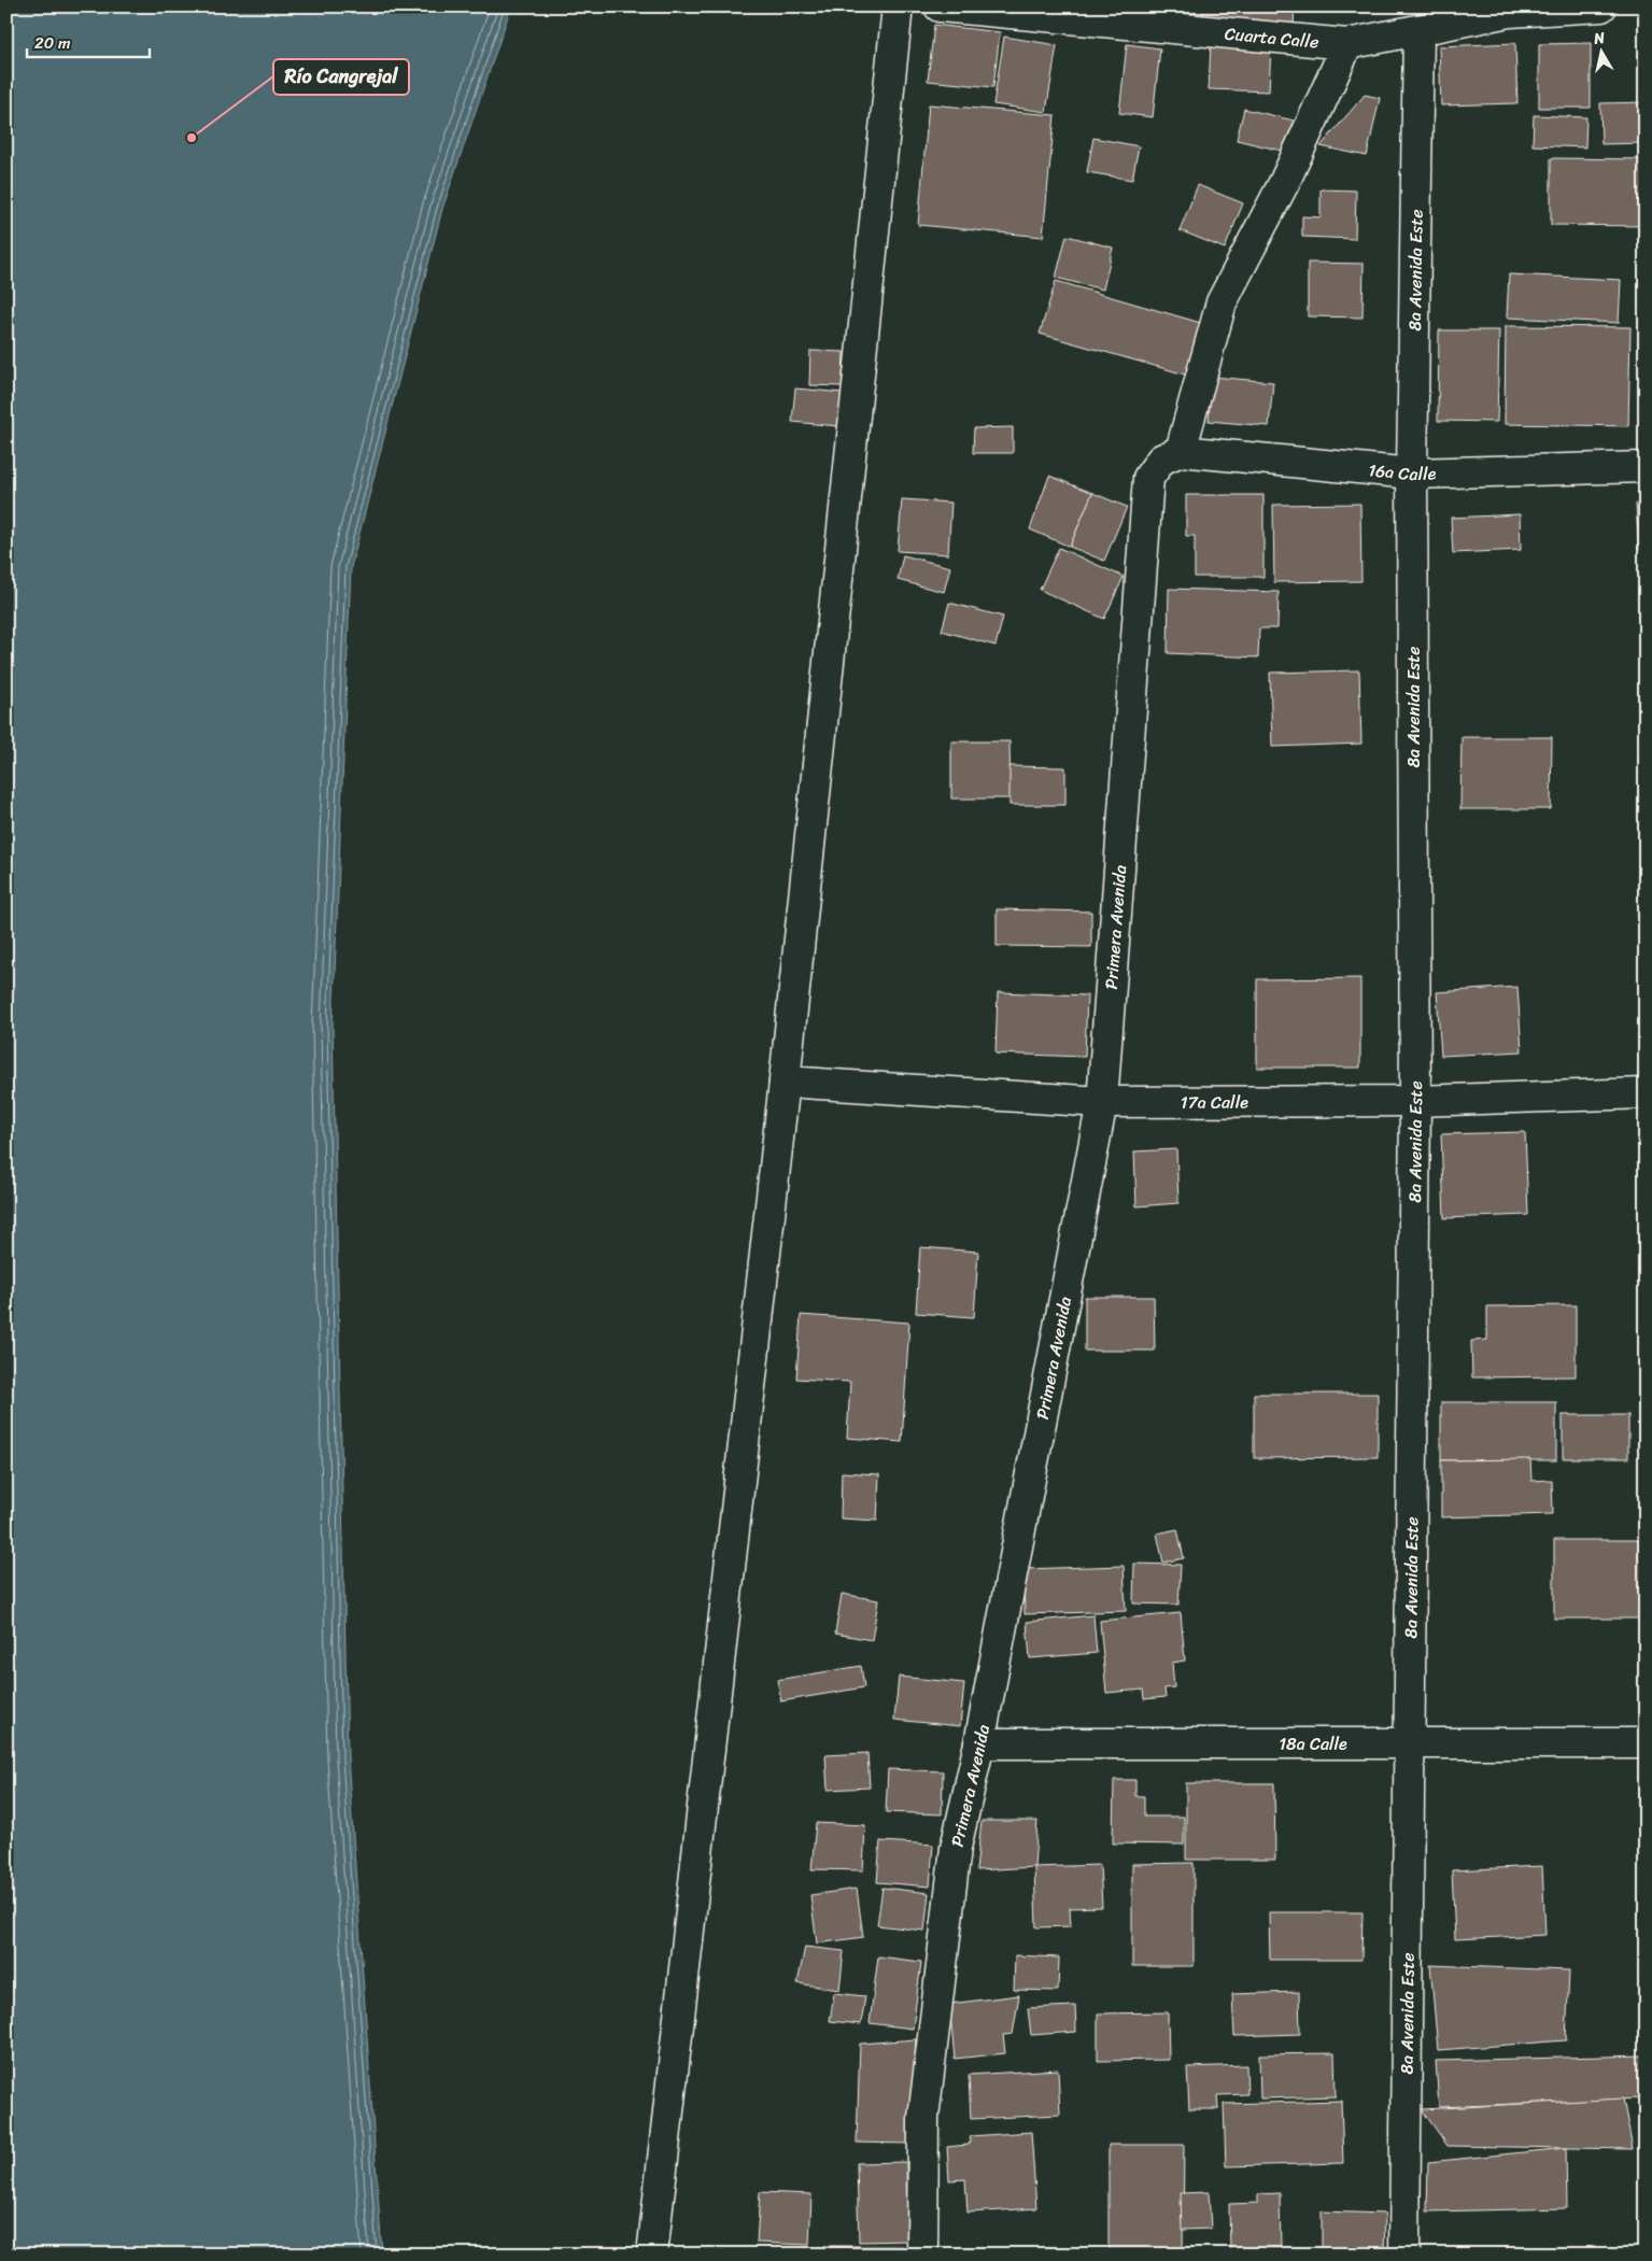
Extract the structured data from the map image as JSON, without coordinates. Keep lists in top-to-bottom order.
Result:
{
  "streets": {
    "street": [
      "Cuarta Calle",
      "8a Avenida Este",
      "16a Calle",
      "Primera Avenida",
      "17a Calle",
      "18a Calle"
    ]
  },
  "crossings": [
    ["Cuarta Calle", "8a Avenida Este"],
    ["Cuarta Calle", "Primera Avenida"],
    ["8a Avenida Este", "16a Calle"],
    ["8a Avenida Este", "17a Calle"],
    ["8a Avenida Este", "18a Calle"],
    ["16a Calle", "Primera Avenida"],
    ["Primera Avenida", "17a Calle"],
    ["Primera Avenida", "18a Calle"]
  ],
  "places": ["Río Cangrejal"],
  "scale_bar": "20 m",
  "north": "top"
}
